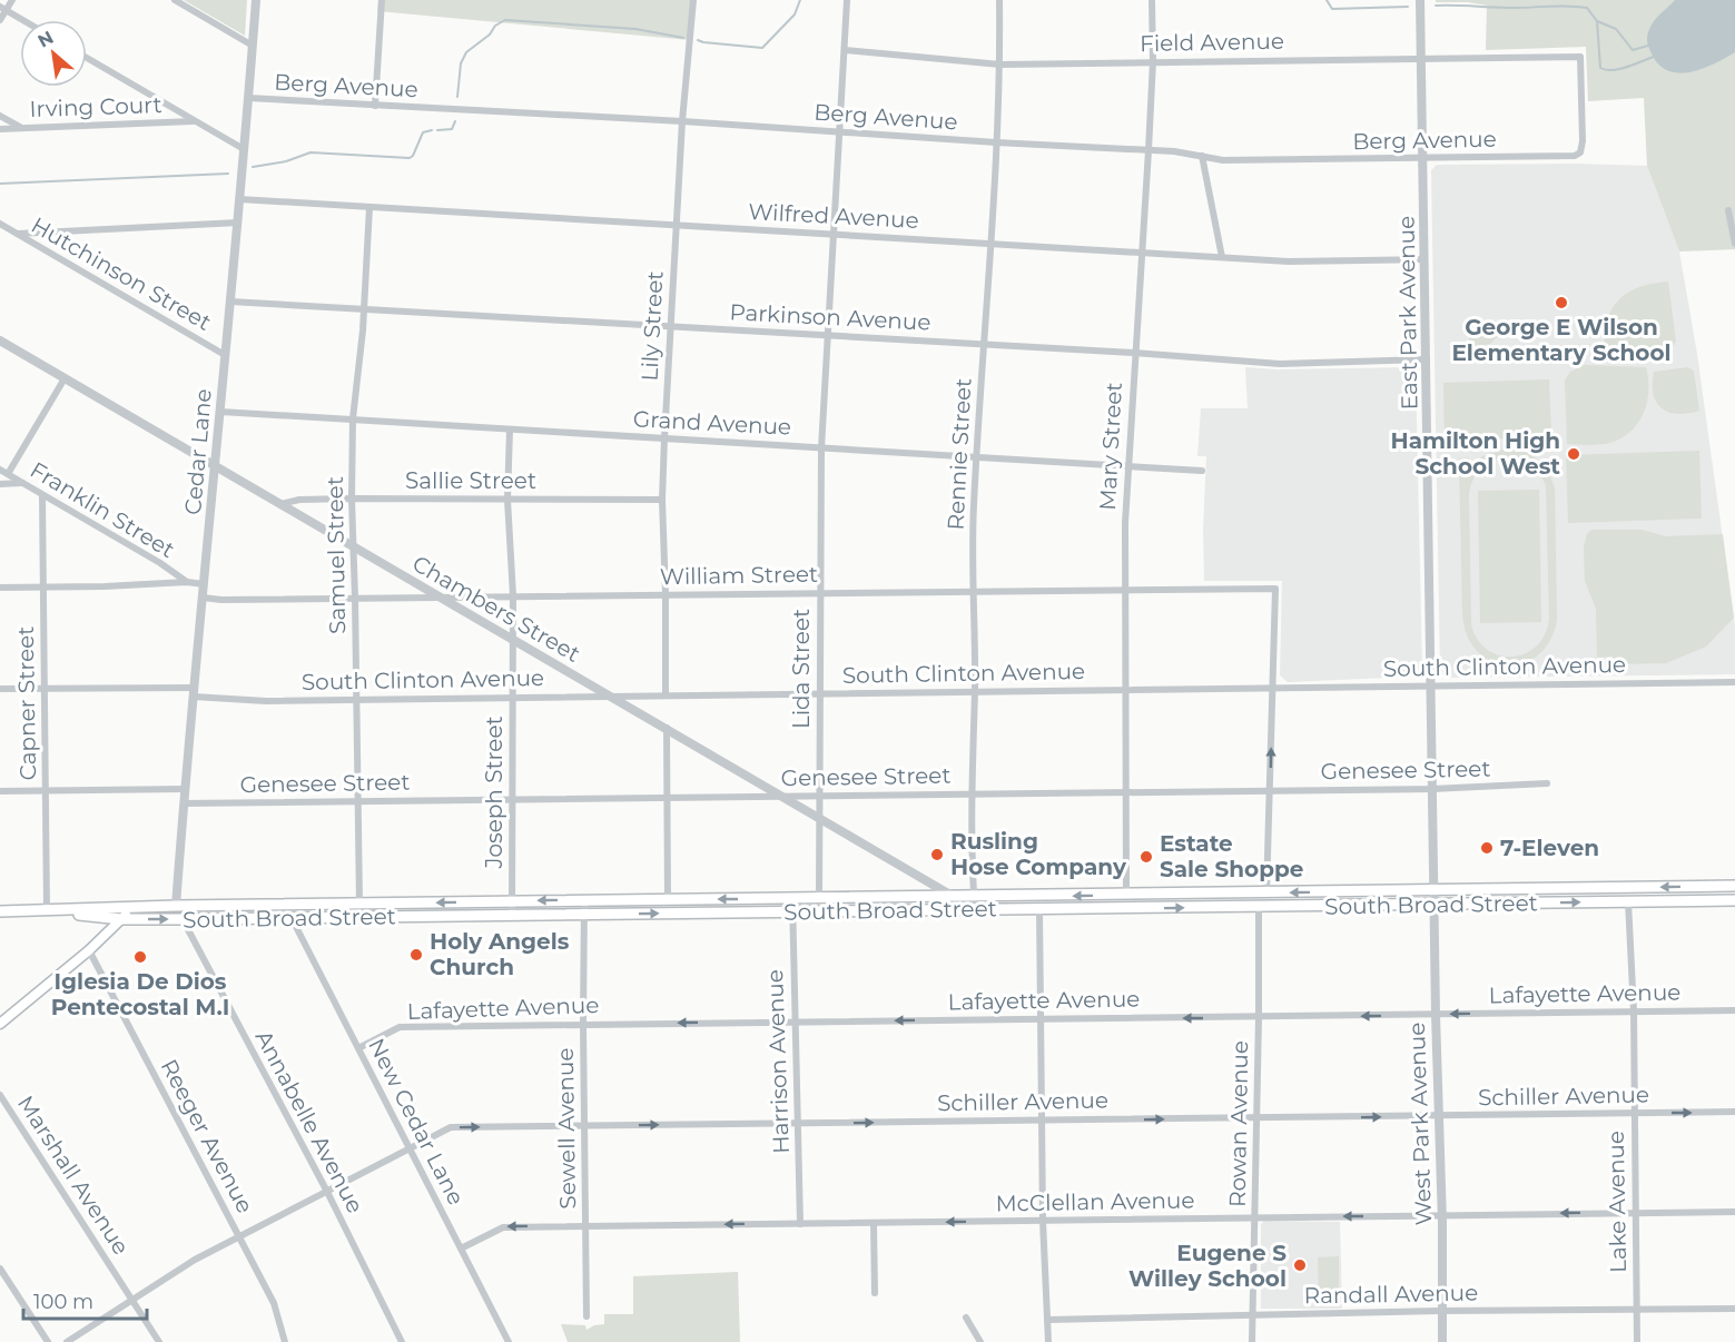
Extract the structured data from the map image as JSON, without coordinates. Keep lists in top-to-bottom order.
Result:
{
  "streets": {
    "main road": ["South Broad Street"],
    "street": [
      "Field Avenue",
      "Berg Avenue",
      "Irving Court",
      "Wilfred Avenue",
      "Hutchinson Street",
      "East Park Avenue",
      "Parkinson Avenue",
      "Lily Street",
      "Grand Avenue",
      "Mary Street",
      "Cedar Lane",
      "Rennie Street",
      "Sallie Street",
      "Franklin Street",
      "Samuel Street",
      "William Street",
      "Chambers Street",
      "South Clinton Avenue",
      "Lida Street",
      "Capner Street",
      "Genesee Street",
      "Joseph Street",
      "Lafayette Avenue",
      "Harrison Avenue",
      "Schiller Avenue",
      "Annabelle Avenue",
      "New Cedar Lane",
      "Rowan Avenue",
      "West Park Avenue",
      "Sewell Avenue",
      "Reeger Avenue",
      "Marshall Avenue",
      "McClellan Avenue",
      "Lake Avenue",
      "Randall Avenue"
    ]
  },
  "crossings": [
    ["Field Avenue", "Berg Avenue"],
    ["Field Avenue", "East Park Avenue"],
    ["Field Avenue", "Mary Street"],
    ["Field Avenue", "Rennie Street"],
    ["Field Avenue", "Lida Street"],
    ["Berg Avenue", "East Park Avenue"],
    ["Berg Avenue", "Lily Street"],
    ["Berg Avenue", "Mary Street"],
    ["Berg Avenue", "Cedar Lane"],
    ["Berg Avenue", "Rennie Street"],
    ["Berg Avenue", "Lida Street"],
    ["Wilfred Avenue", "East Park Avenue"],
    ["Wilfred Avenue", "Lily Street"],
    ["Wilfred Avenue", "Mary Street"],
    ["Wilfred Avenue", "Cedar Lane"],
    ["Wilfred Avenue", "Rennie Street"],
    ["Wilfred Avenue", "Samuel Street"],
    ["Wilfred Avenue", "Lida Street"],
    ["Hutchinson Street", "Cedar Lane"],
    ["East Park Avenue", "Parkinson Avenue"],
    ["East Park Avenue", "South Clinton Avenue"],
    ["East Park Avenue", "Genesee Street"],
    ["East Park Avenue", "South Broad Street"],
    ["East Park Avenue", "West Park Avenue"],
    ["Parkinson Avenue", "Lily Street"],
    ["Parkinson Avenue", "Mary Street"],
    ["Parkinson Avenue", "Cedar Lane"],
    ["Parkinson Avenue", "Rennie Street"],
    ["Parkinson Avenue", "Samuel Street"],
    ["Parkinson Avenue", "Lida Street"],
    ["Lily Street", "Grand Avenue"],
    ["Lily Street", "Sallie Street"],
    ["Lily Street", "William Street"],
    ["Lily Street", "South Clinton Avenue"],
    ["Grand Avenue", "Mary Street"],
    ["Grand Avenue", "Cedar Lane"],
    ["Grand Avenue", "Rennie Street"],
    ["Grand Avenue", "Samuel Street"],
    ["Grand Avenue", "Lida Street"],
    ["Grand Avenue", "Joseph Street"],
    ["Mary Street", "William Street"],
    ["Mary Street", "South Clinton Avenue"],
    ["Mary Street", "Genesee Street"],
    ["Mary Street", "South Broad Street"],
    ["Cedar Lane", "William Street"],
    ["Cedar Lane", "Chambers Street"],
    ["Cedar Lane", "South Clinton Avenue"],
    ["Cedar Lane", "Genesee Street"],
    ["Cedar Lane", "South Broad Street"],
    ["Rennie Street", "William Street"],
    ["Rennie Street", "Chambers Street"],
    ["Rennie Street", "South Clinton Avenue"],
    ["Rennie Street", "Genesee Street"],
    ["Rennie Street", "South Broad Street"],
    ["Sallie Street", "Samuel Street"],
    ["Sallie Street", "Chambers Street"],
    ["Sallie Street", "Joseph Street"],
    ["Franklin Street", "Capner Street"],
    ["Samuel Street", "William Street"],
    ["Samuel Street", "Chambers Street"],
    ["Samuel Street", "South Clinton Avenue"],
    ["Samuel Street", "Genesee Street"],
    ["Samuel Street", "South Broad Street"],
    ["William Street", "Chambers Street"],
    ["William Street", "South Clinton Avenue"],
    ["William Street", "Lida Street"],
    ["William Street", "Joseph Street"],
    ["Chambers Street", "South Clinton Avenue"],
    ["Chambers Street", "Lida Street"],
    ["Chambers Street", "Genesee Street"],
    ["Chambers Street", "Joseph Street"],
    ["Chambers Street", "South Broad Street"],
    ["South Clinton Avenue", "Lida Street"],
    ["South Clinton Avenue", "Capner Street"],
    ["South Clinton Avenue", "Joseph Street"],
    ["Lida Street", "Genesee Street"],
    ["Lida Street", "South Broad Street"],
    ["Capner Street", "South Broad Street"],
    ["Genesee Street", "Joseph Street"],
    ["Joseph Street", "South Broad Street"],
    ["South Broad Street", "Harrison Avenue"],
    ["South Broad Street", "Annabelle Avenue"],
    ["South Broad Street", "New Cedar Lane"],
    ["South Broad Street", "Rowan Avenue"],
    ["South Broad Street", "West Park Avenue"],
    ["South Broad Street", "Sewell Avenue"],
    ["South Broad Street", "Lake Avenue"],
    ["Lafayette Avenue", "Harrison Avenue"],
    ["Lafayette Avenue", "New Cedar Lane"],
    ["Lafayette Avenue", "Rowan Avenue"],
    ["Lafayette Avenue", "West Park Avenue"],
    ["Lafayette Avenue", "Sewell Avenue"],
    ["Lafayette Avenue", "Lake Avenue"],
    ["Harrison Avenue", "Schiller Avenue"],
    ["Harrison Avenue", "McClellan Avenue"],
    ["Schiller Avenue", "Annabelle Avenue"],
    ["Schiller Avenue", "New Cedar Lane"],
    ["Schiller Avenue", "Rowan Avenue"],
    ["Schiller Avenue", "West Park Avenue"],
    ["Schiller Avenue", "Sewell Avenue"],
    ["Schiller Avenue", "Reeger Avenue"],
    ["Schiller Avenue", "Marshall Avenue"],
    ["Schiller Avenue", "Lake Avenue"],
    ["New Cedar Lane", "McClellan Avenue"],
    ["Rowan Avenue", "McClellan Avenue"],
    ["Rowan Avenue", "Randall Avenue"],
    ["West Park Avenue", "McClellan Avenue"],
    ["West Park Avenue", "Randall Avenue"],
    ["Sewell Avenue", "McClellan Avenue"],
    ["McClellan Avenue", "Lake Avenue"],
    ["Lake Avenue", "Randall Avenue"]
  ],
  "one_way": ["Lafayette Avenue", "Schiller Avenue", "McClellan Avenue"],
  "places": [
    "George E Wilson Elementary School",
    "Hamilton High School West",
    "7-Eleven",
    "Rusling Hose Company",
    "Estate Sale Shoppe",
    "Holy Angels Church",
    "Iglesia De Dios Pentecostal M.I",
    "Eugene S Willey School"
  ],
  "scale_bar": "100 m",
  "north": "top left"
}
